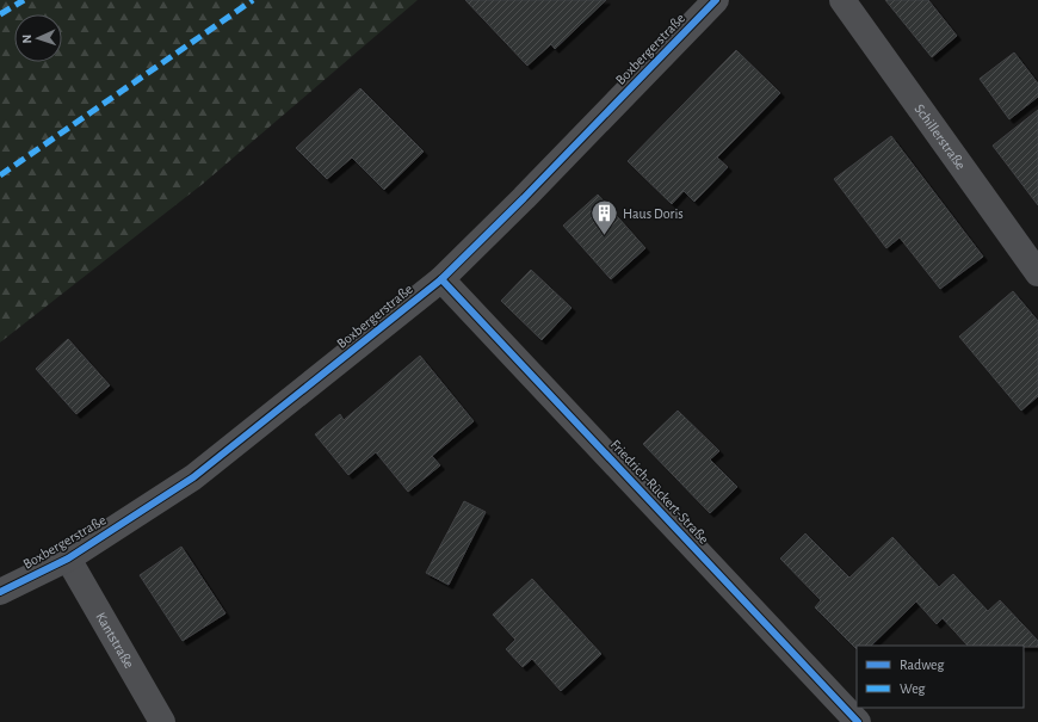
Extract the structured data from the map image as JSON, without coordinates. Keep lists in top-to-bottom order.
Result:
{
  "streets": {
    "street": [
      "Boxbergerstraße",
      "Schillerstraße",
      "Friedrich-Rückert-Straße",
      "Kantstraße"
    ]
  },
  "crossings": [
    ["Boxbergerstraße", "Friedrich-Rückert-Straße"],
    ["Boxbergerstraße", "Kantstraße"]
  ],
  "places": {
    "building": ["Haus Doris"]
  },
  "legend": ["Radweg", "Weg"],
  "north": "left"
}
